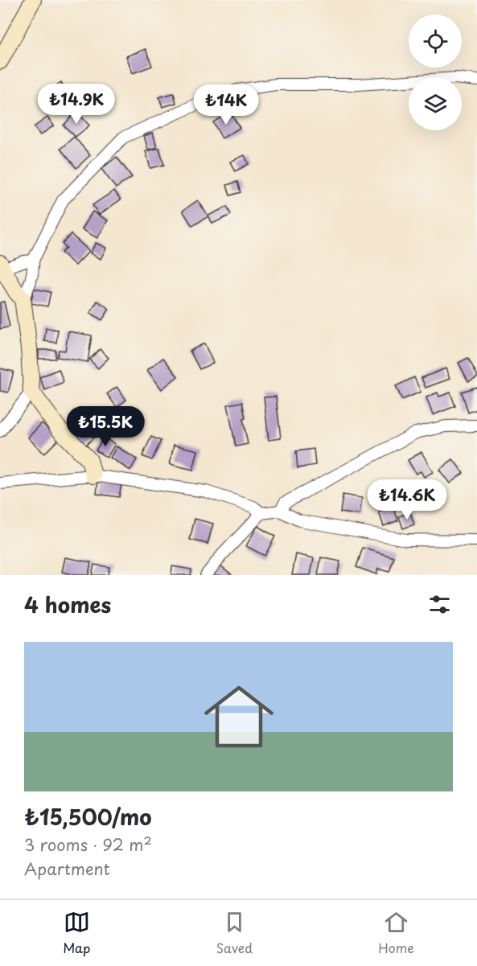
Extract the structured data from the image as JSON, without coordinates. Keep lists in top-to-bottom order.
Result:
{
  "page": {
    "price": [
      "₺14.9K",
      "₺14K",
      "₺15.5K",
      "₺14.6K"
    ],
    "heading": "4 homes",
    "list": [
      {
        "name": "₺15,500/mo",
        "note": "3 rooms · 92 m² · Apartment"
      }
    ],
    "tabs": ["Map", "Saved", "Home"]
  }
}
